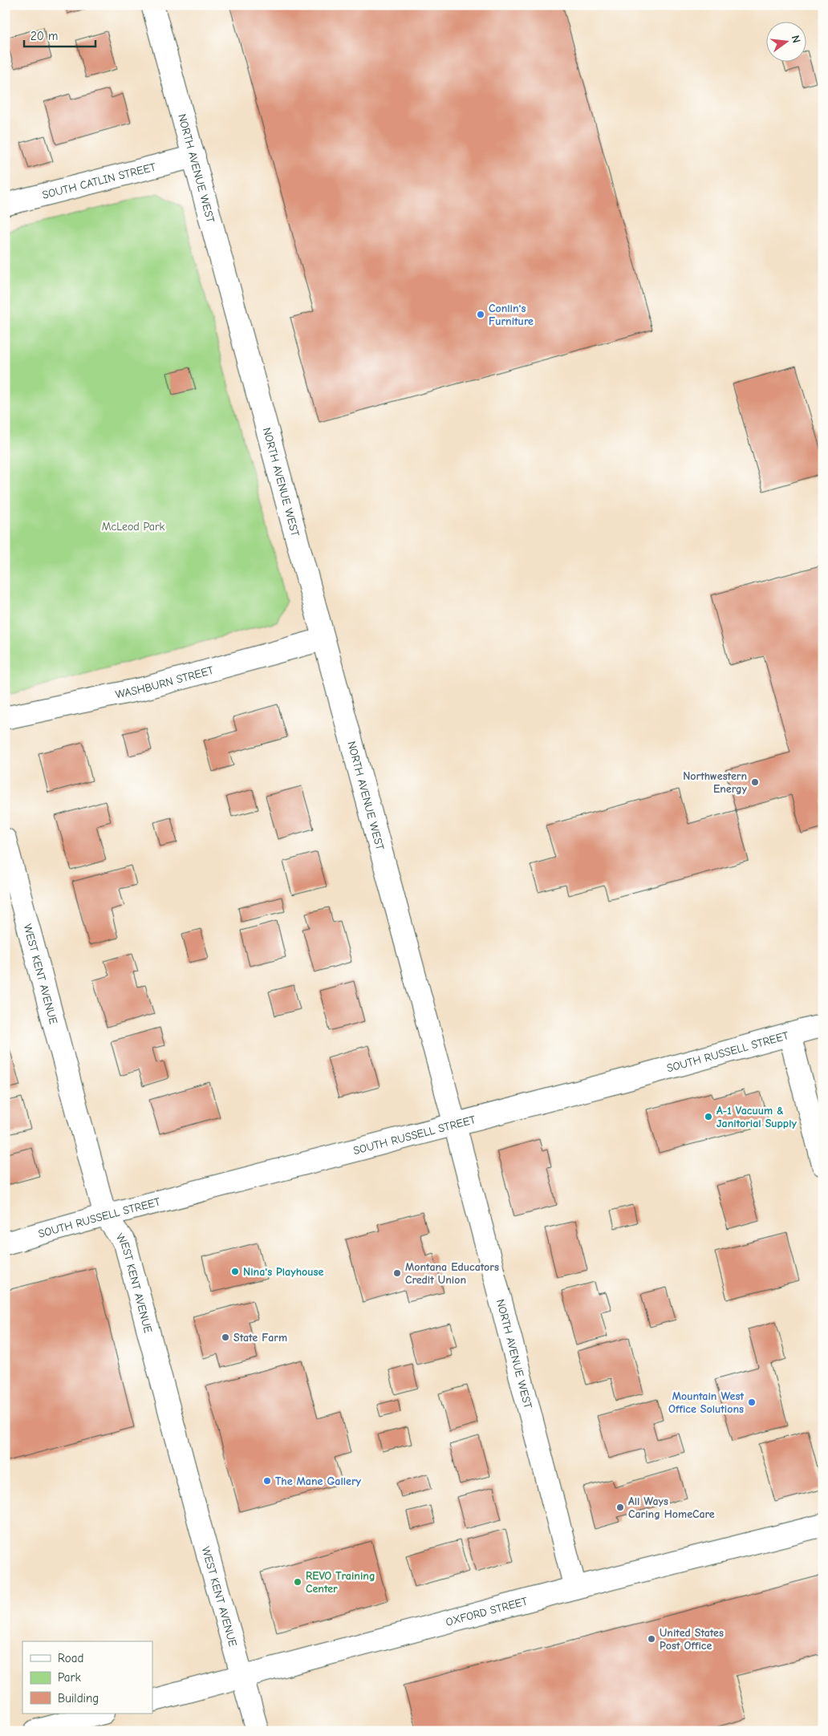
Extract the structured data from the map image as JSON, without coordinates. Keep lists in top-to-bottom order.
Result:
{
  "streets": {
    "street": [
      "NORTH AVENUE WEST",
      "SOUTH CATLIN STREET",
      "WASHBURN STREET",
      "WEST KENT AVENUE",
      "SOUTH RUSSELL STREET",
      "OXFORD STREET"
    ]
  },
  "crossings": [
    ["NORTH AVENUE WEST", "SOUTH CATLIN STREET"],
    ["NORTH AVENUE WEST", "WASHBURN STREET"],
    ["NORTH AVENUE WEST", "SOUTH RUSSELL STREET"],
    ["NORTH AVENUE WEST", "OXFORD STREET"],
    ["WEST KENT AVENUE", "SOUTH RUSSELL STREET"],
    ["WEST KENT AVENUE", "OXFORD STREET"]
  ],
  "parks": ["McLeod Park"],
  "places": [
    "Conlin's Furniture",
    "Northwestern Energy",
    "A-1 Vacuum & Janitorial Supply",
    "Nina's Playhouse",
    "Montana Educators Credit Union",
    "State Farm",
    "Mountain West Office Solutions",
    "The Mane Gallery",
    "All Ways Caring HomeCare",
    "REVO Training Center",
    "United States Post Office"
  ],
  "legend": ["Road", "Park", "Building"],
  "scale_bar": "20 m",
  "north": "right"
}
